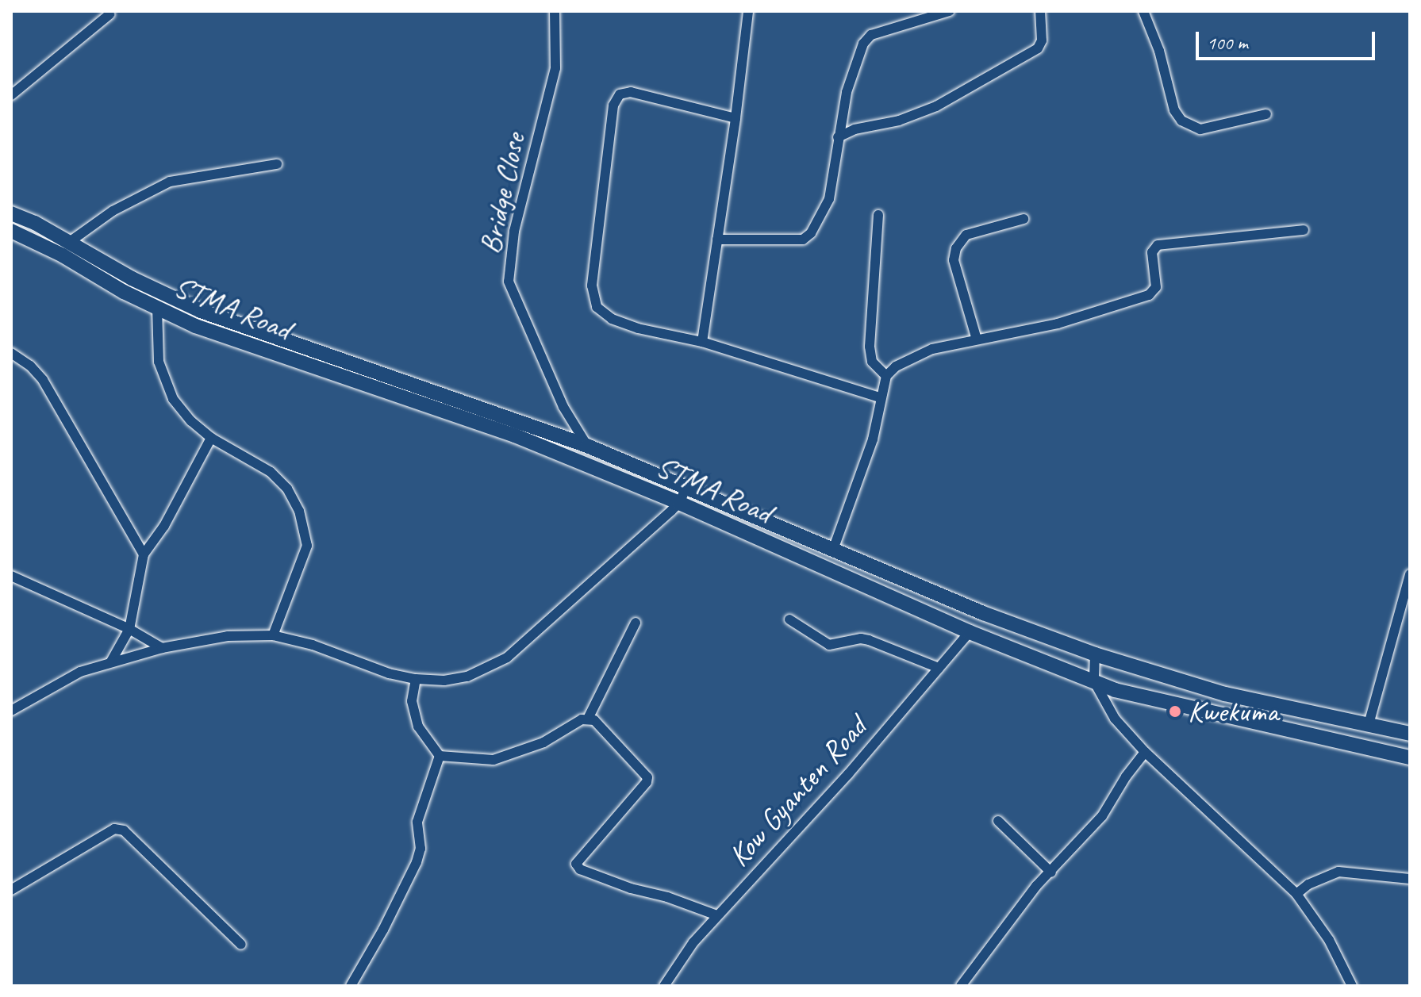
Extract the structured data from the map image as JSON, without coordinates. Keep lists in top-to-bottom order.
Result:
{
  "streets": {
    "main road": ["STMA Road"],
    "street": ["Bridge Close", "Kow Gyanten Road"]
  },
  "crossings": [
    ["Bridge Close", "STMA Road"],
    ["STMA Road", "Kow Gyanten Road"]
  ],
  "places": ["Kwekuma"],
  "scale_bar": "100 m"
}
